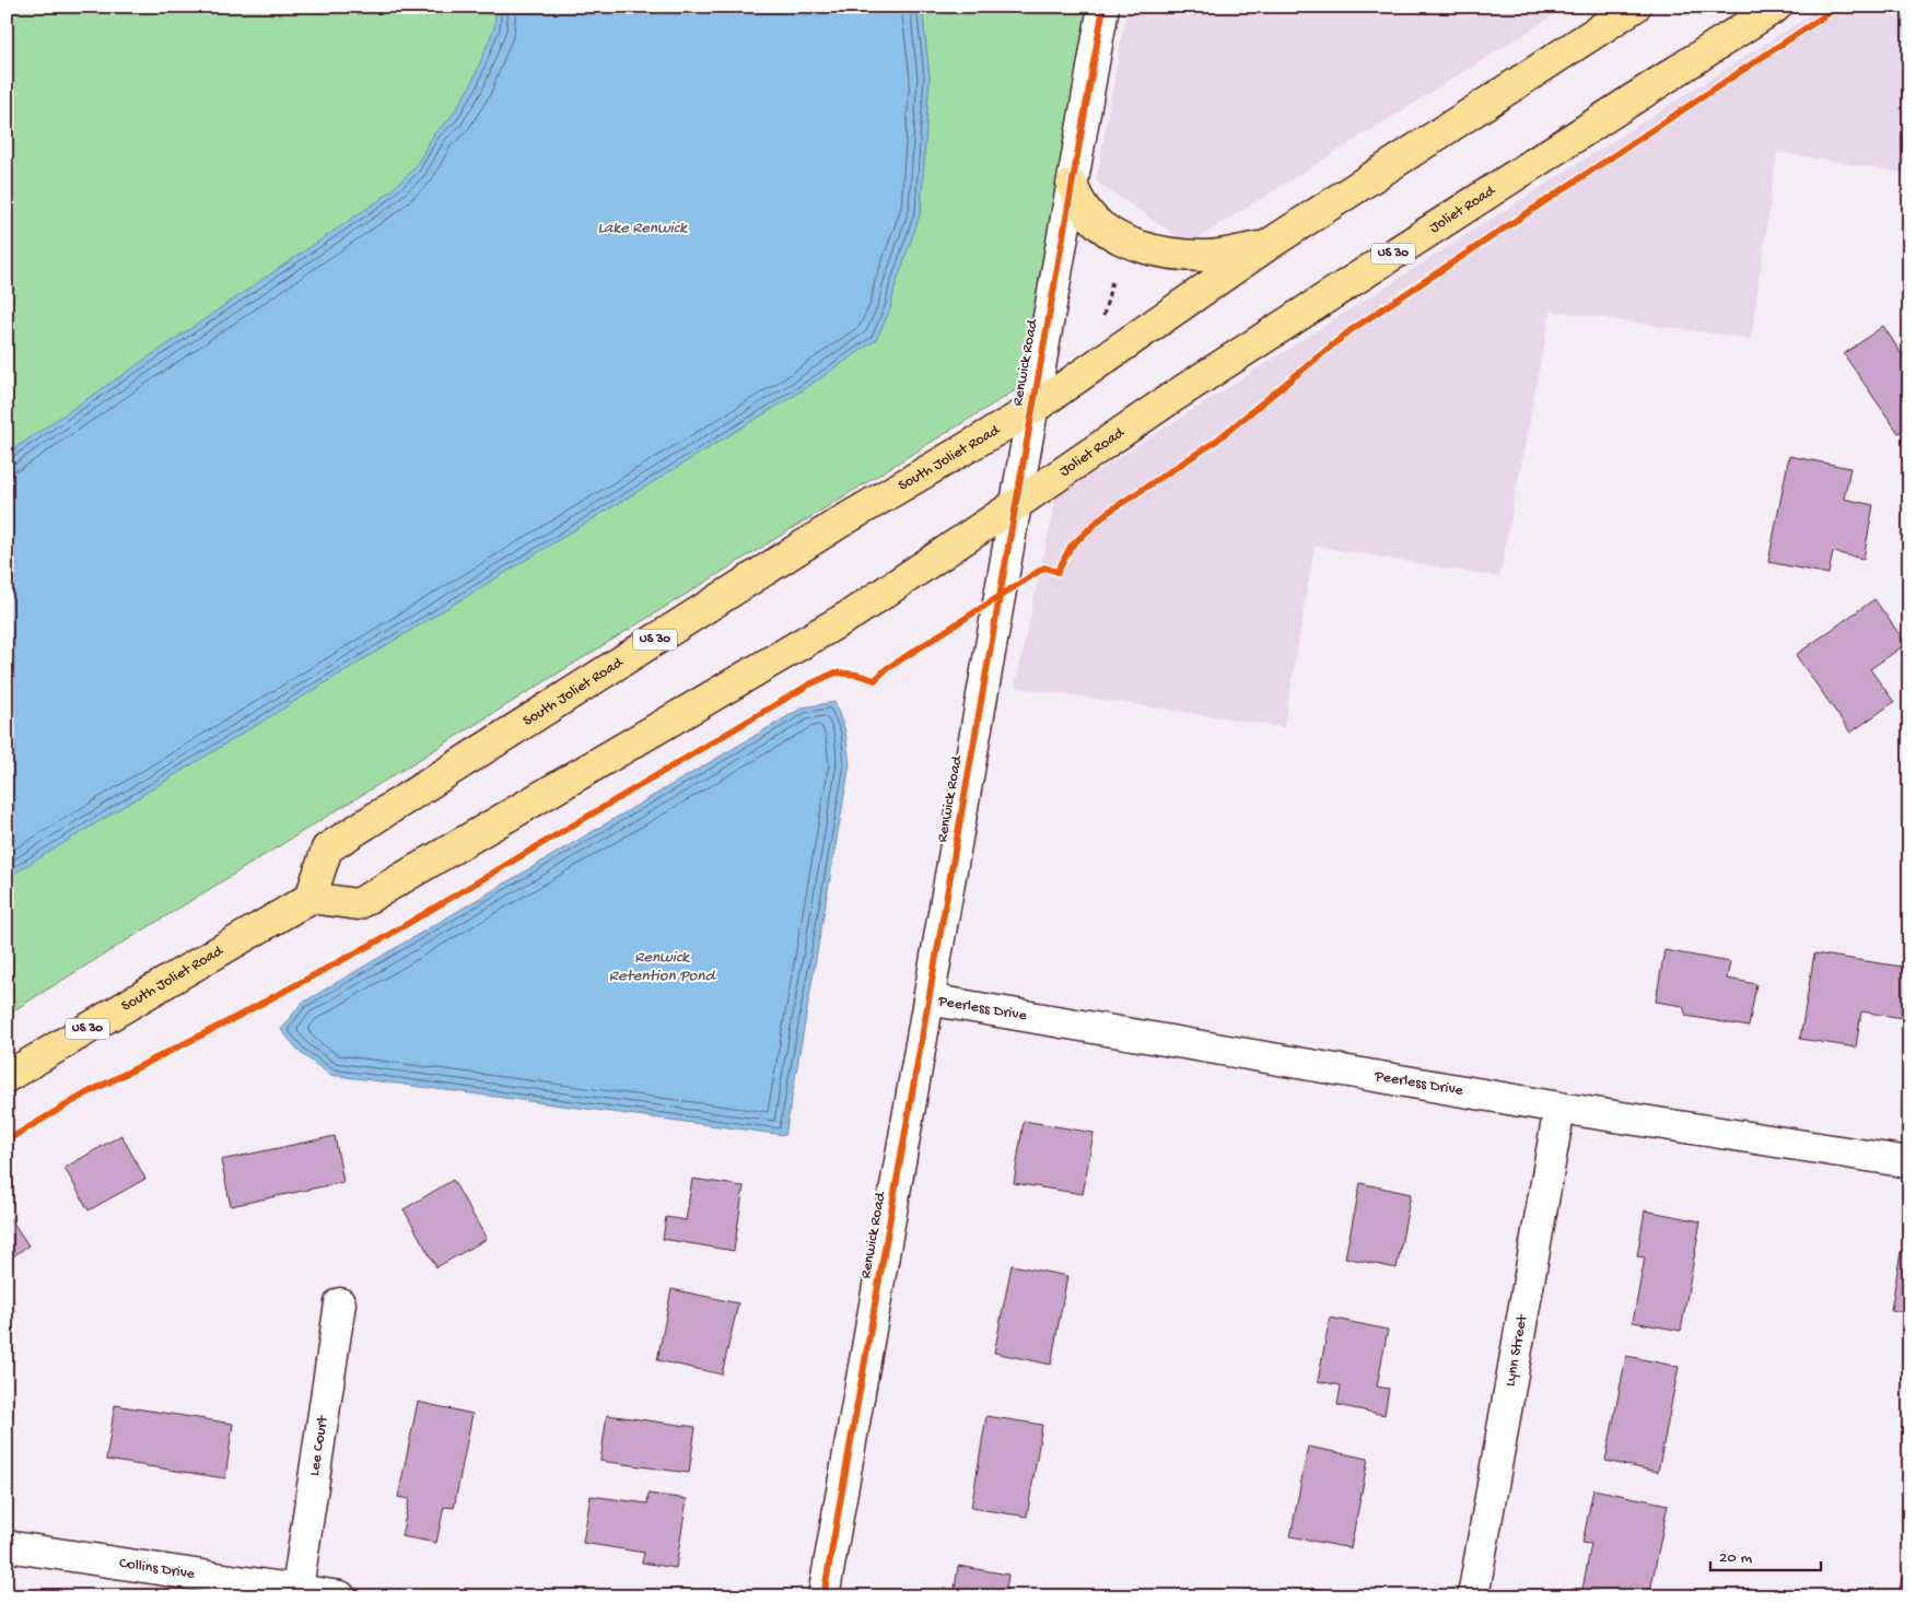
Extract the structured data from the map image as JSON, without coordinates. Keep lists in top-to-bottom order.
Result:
{
  "streets": {
    "main road": ["Joliet Road", "US 30", "South Joliet Road"],
    "street": [
      "Renwick Road",
      "Peerless Drive",
      "Lynn Street",
      "Lee Court",
      "Collins Drive"
    ]
  },
  "crossings": [
    ["Joliet Road", "US 30"],
    ["Joliet Road", "Renwick Road"],
    ["US 30", "Renwick Road"],
    ["US 30", "South Joliet Road"],
    ["Renwick Road", "South Joliet Road"],
    ["Renwick Road", "Peerless Drive"],
    ["Peerless Drive", "Lynn Street"],
    ["Lee Court", "Collins Drive"]
  ],
  "water": ["Lake Renwick", "Renwick Retention Pond"],
  "scale_bar": "20 m"
}
